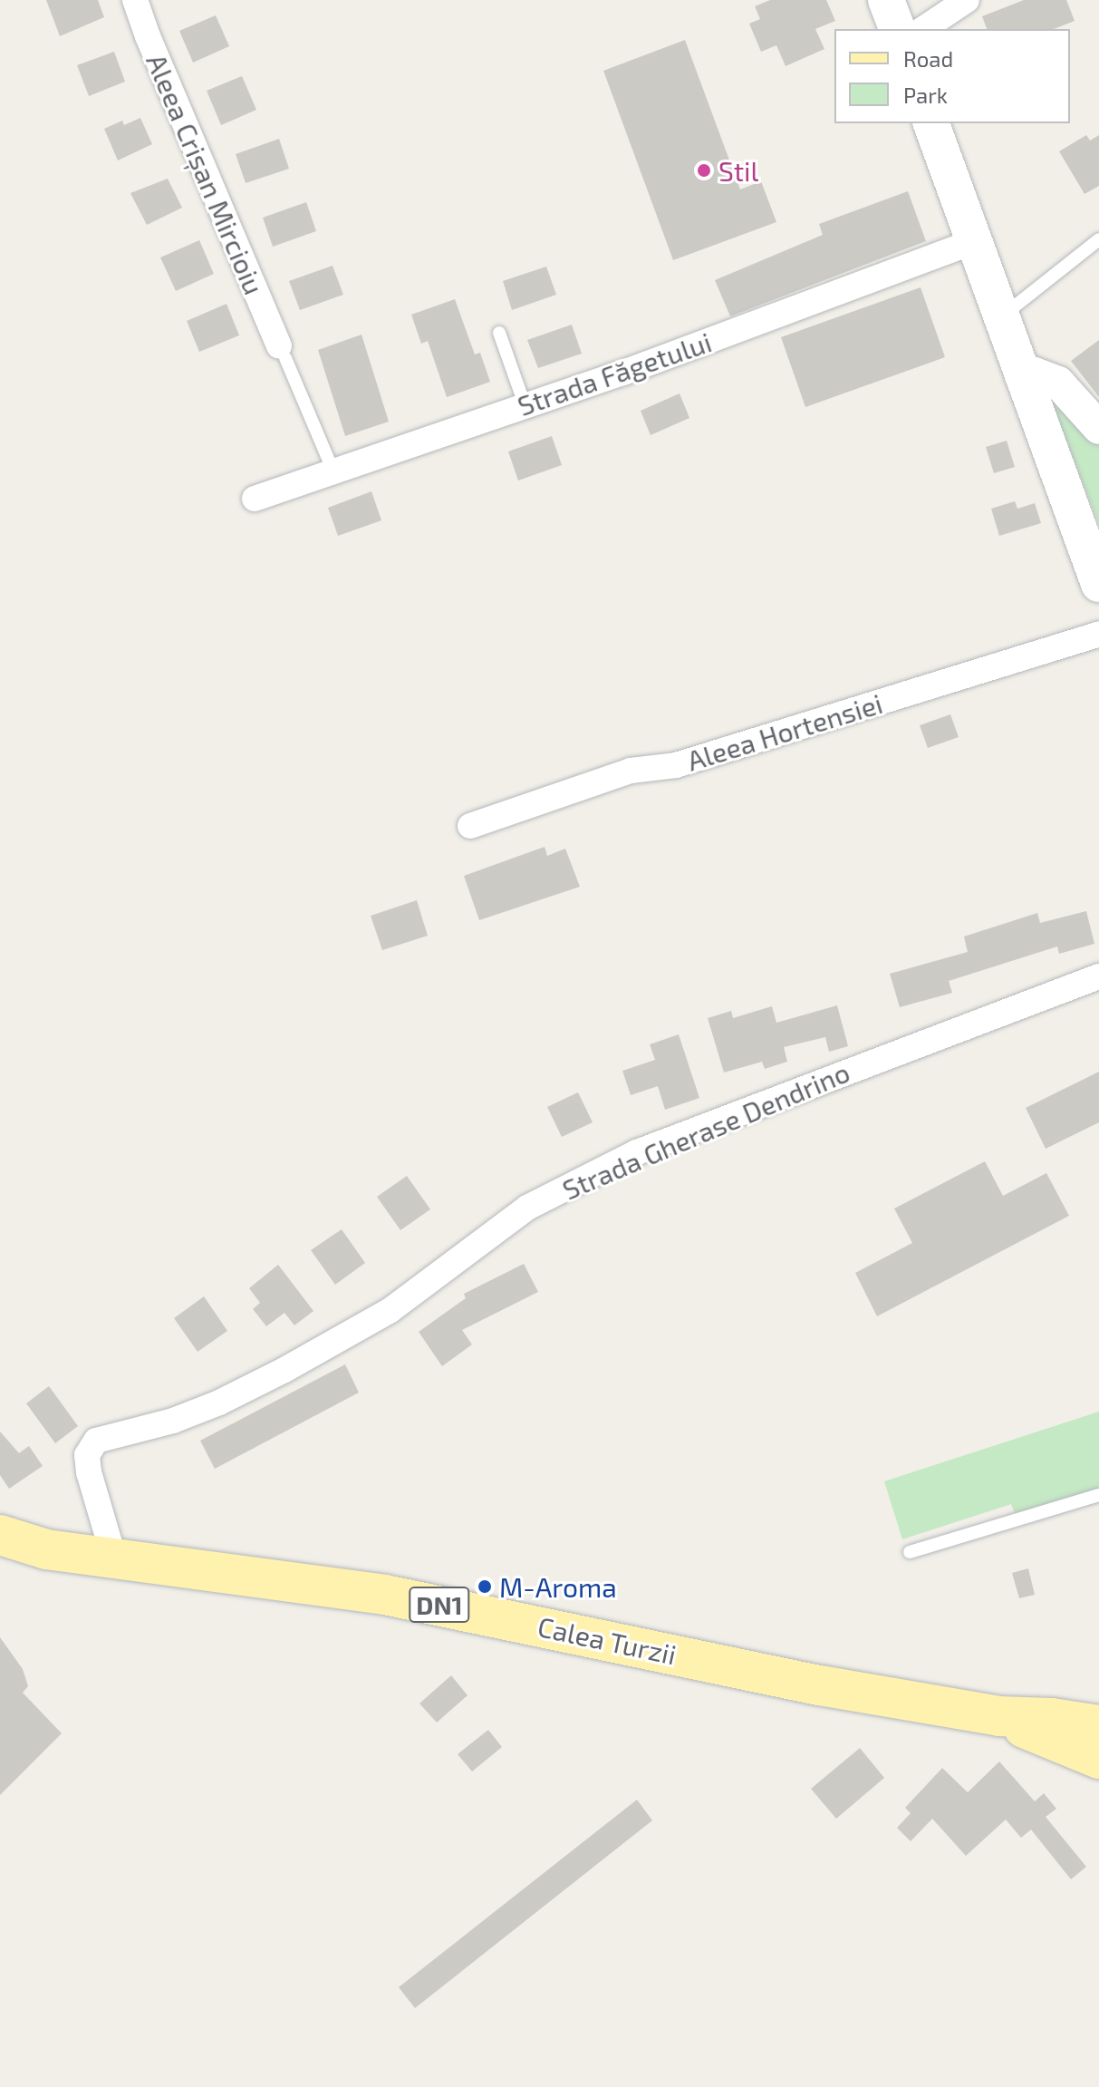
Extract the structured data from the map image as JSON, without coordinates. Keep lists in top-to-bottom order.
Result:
{
  "streets": {
    "main road": ["DN1", "Calea Turzii"],
    "street": [
      "Aleea Crișan Mircioiu",
      "Strada Făgetului",
      "Aleea Hortensiei",
      "Strada Gherase Dendrino"
    ]
  },
  "crossings": [
    ["Strada Gherase Dendrino", "Calea Turzii"]
  ],
  "places": ["Stil", "M-Aroma"],
  "legend": ["Road", "Park"]
}
